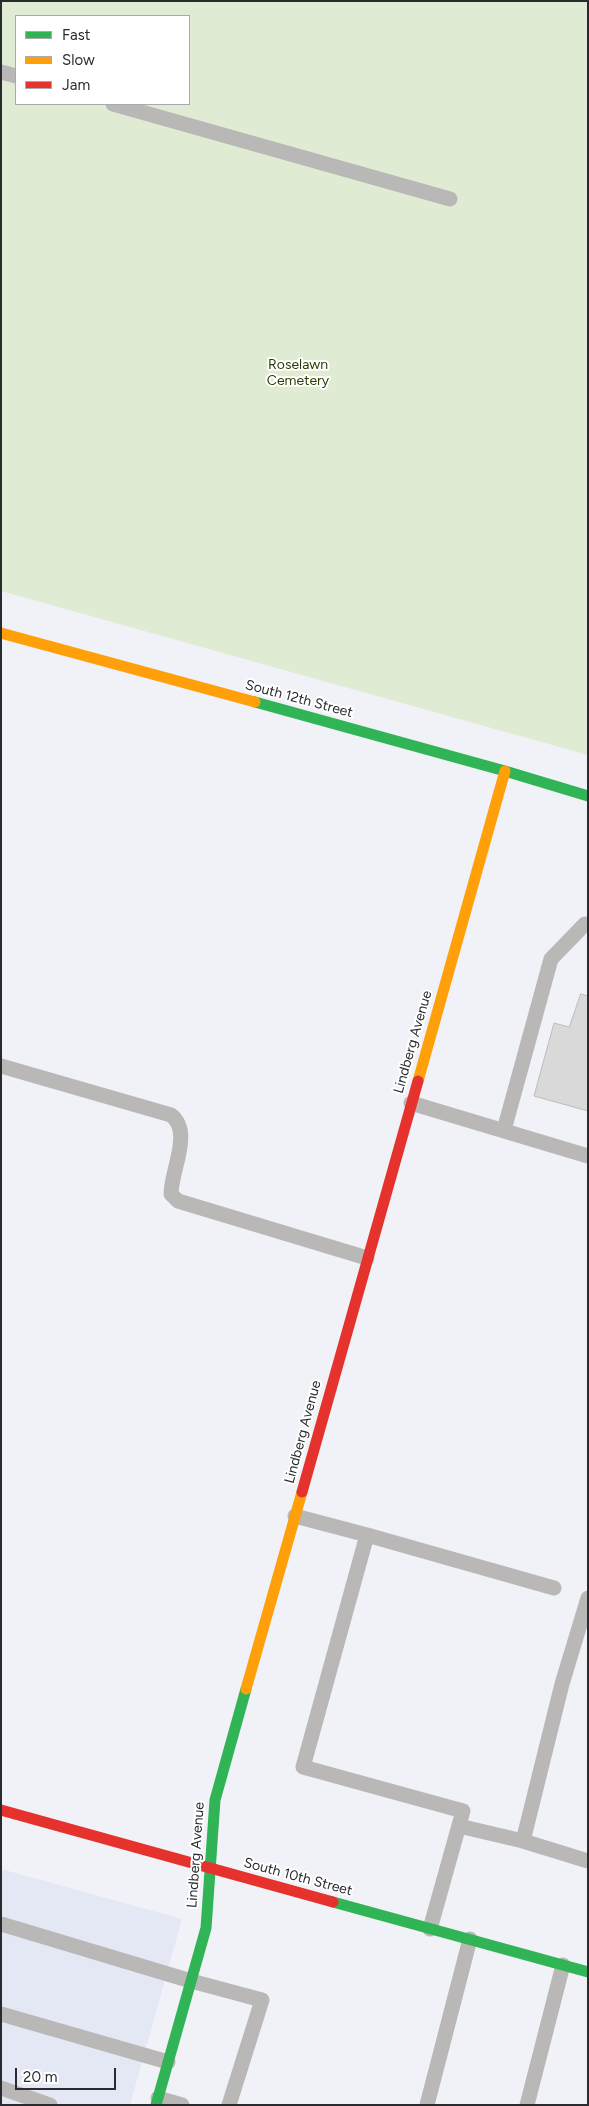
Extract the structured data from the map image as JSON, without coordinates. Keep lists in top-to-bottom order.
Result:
{
  "streets": {
    "street": ["South 12th Street", "Lindberg Avenue", "South 10th Street"]
  },
  "crossings": [
    ["South 12th Street", "Lindberg Avenue"],
    ["Lindberg Avenue", "South 10th Street"]
  ],
  "parks": ["Roselawn Cemetery"],
  "legend": ["Fast", "Slow", "Jam"],
  "scale_bar": "20 m"
}
